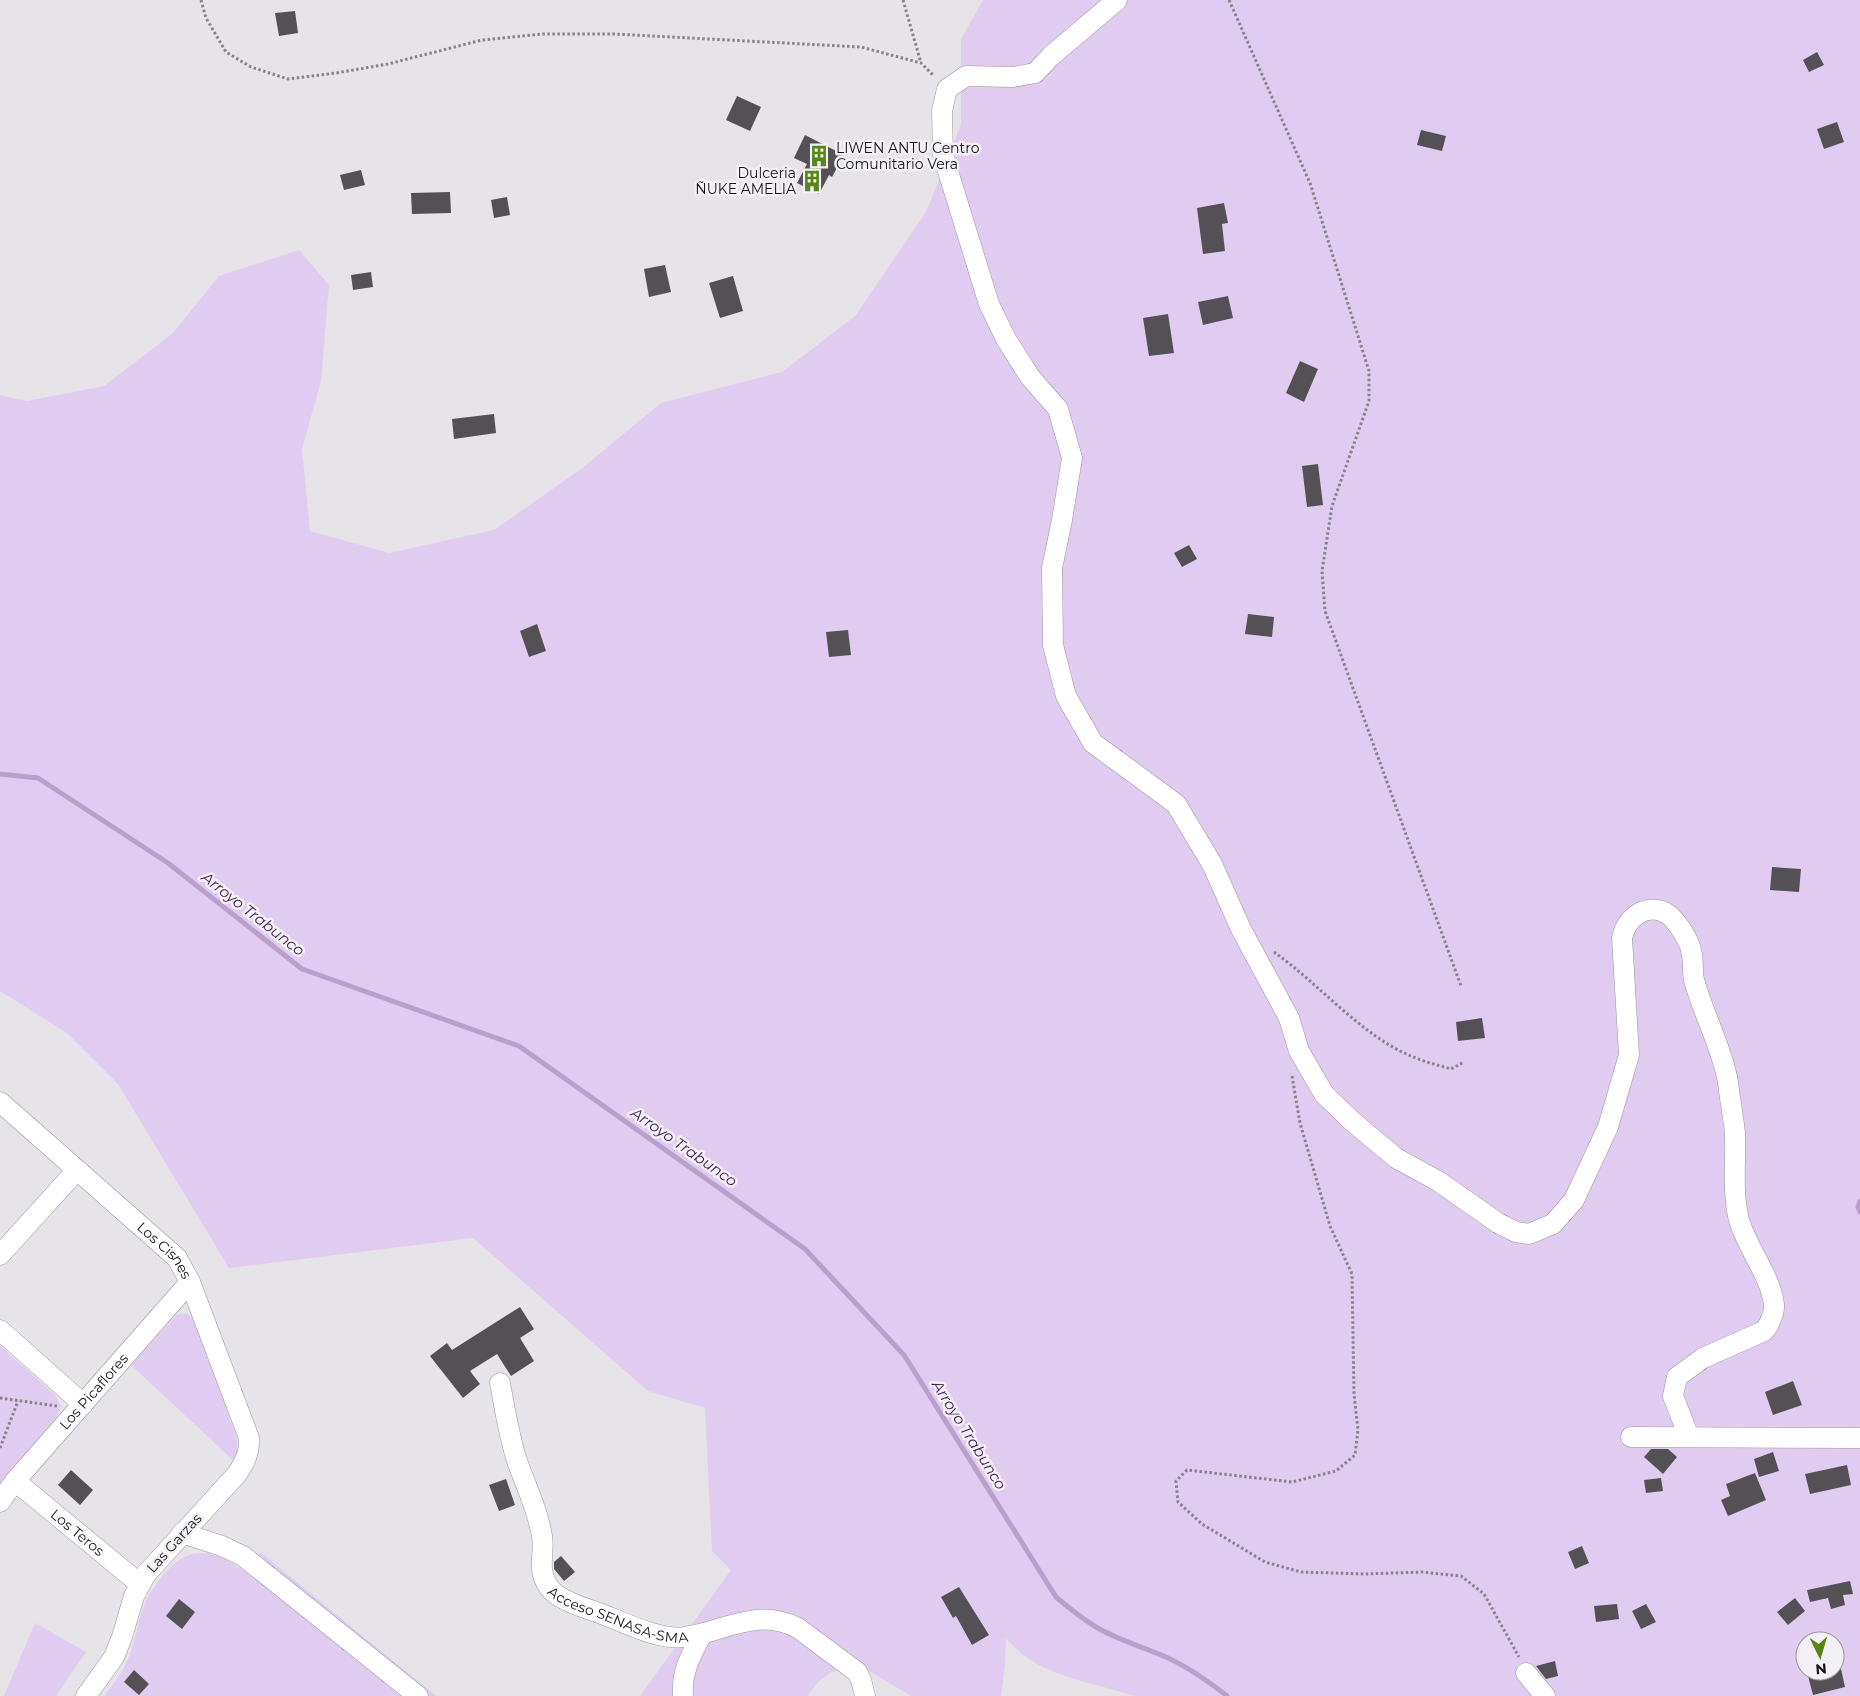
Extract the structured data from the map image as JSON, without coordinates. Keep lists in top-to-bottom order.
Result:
{
  "streets": {
    "street": [
      "Los Cisnes",
      "Los Picaflores",
      "Los Teros",
      "Las Garzas",
      "Acceso SENASA-SMA"
    ]
  },
  "crossings": [
    ["Los Cisnes", "Los Picaflores"],
    ["Los Cisnes", "Las Garzas"],
    ["Los Picaflores", "Los Teros"],
    ["Los Teros", "Las Garzas"]
  ],
  "water": ["Arroyo Trabunco"],
  "places": {
    "building": ["LIWEN ANTU Centro Comunitario Vera", "Dulceria ÑUKE AMELIA"]
  },
  "north": "bottom"
}
